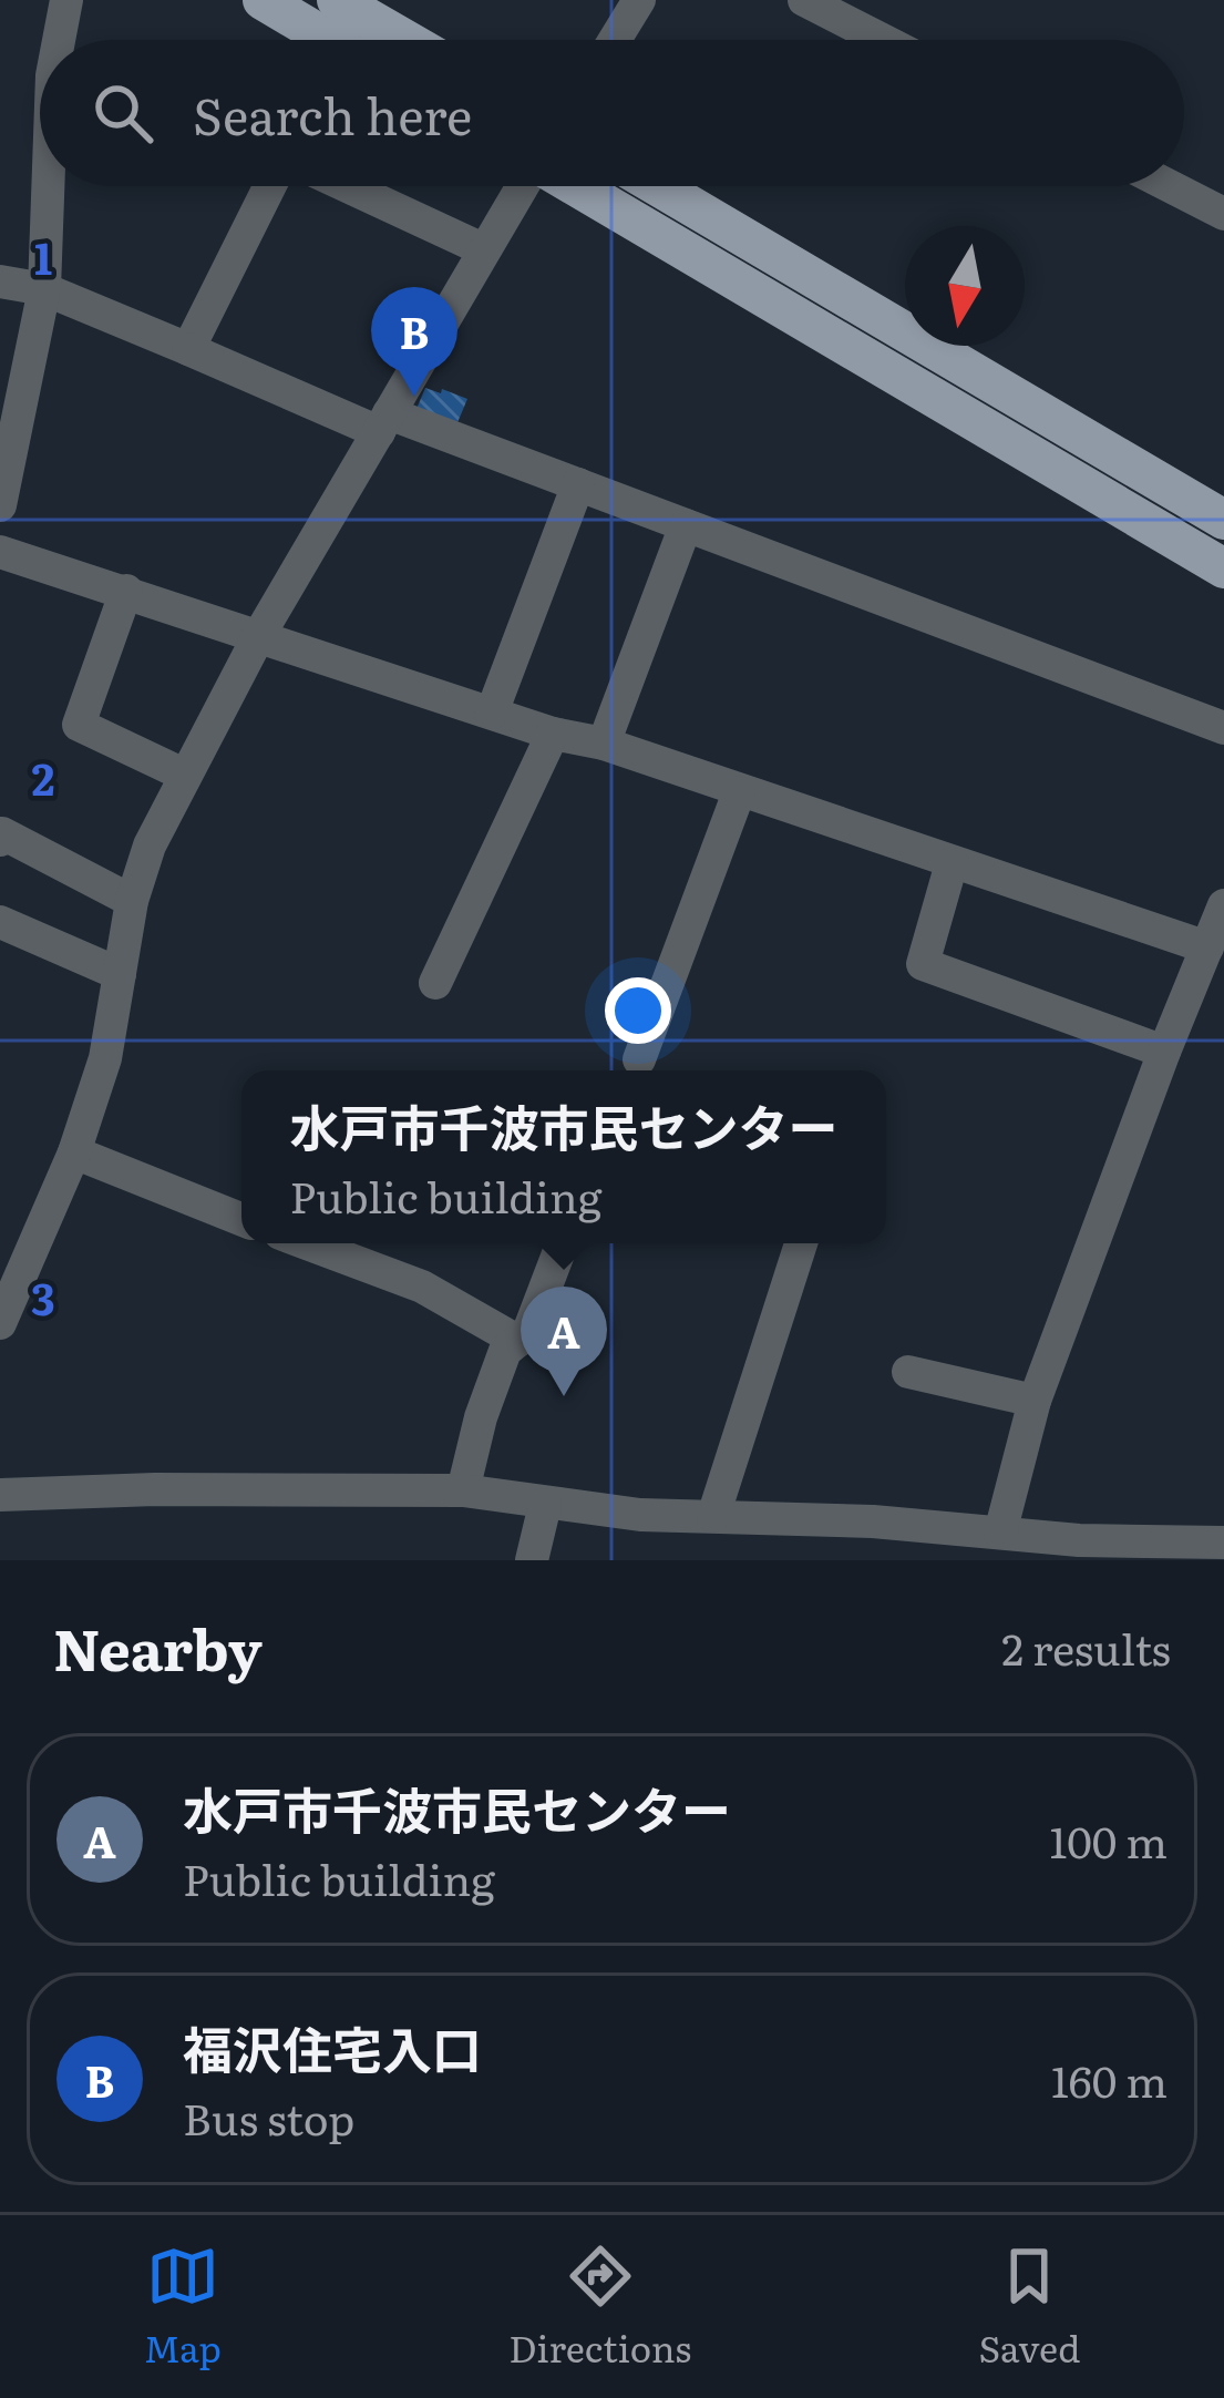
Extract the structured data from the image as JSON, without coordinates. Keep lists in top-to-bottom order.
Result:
{
  "north": "bottom",
  "page": {
    "search": "Search here",
    "pins": ["B", "A"],
    "popup": ["水戸市千波市民センター", "Public building"],
    "heading": ["Nearby", "2 results"],
    "list": [
      {
        "mark": "A",
        "name": "水戸市千波市民センター",
        "note": "Public building",
        "value": "100 m"
      },
      {
        "mark": "B",
        "name": "福沢住宅入口",
        "note": "Bus stop",
        "value": "160 m"
      }
    ],
    "nav": ["Map", "Directions", "Saved"]
  },
  "grid": {
    "rows": ["1", "2", "3"]
  }
}
